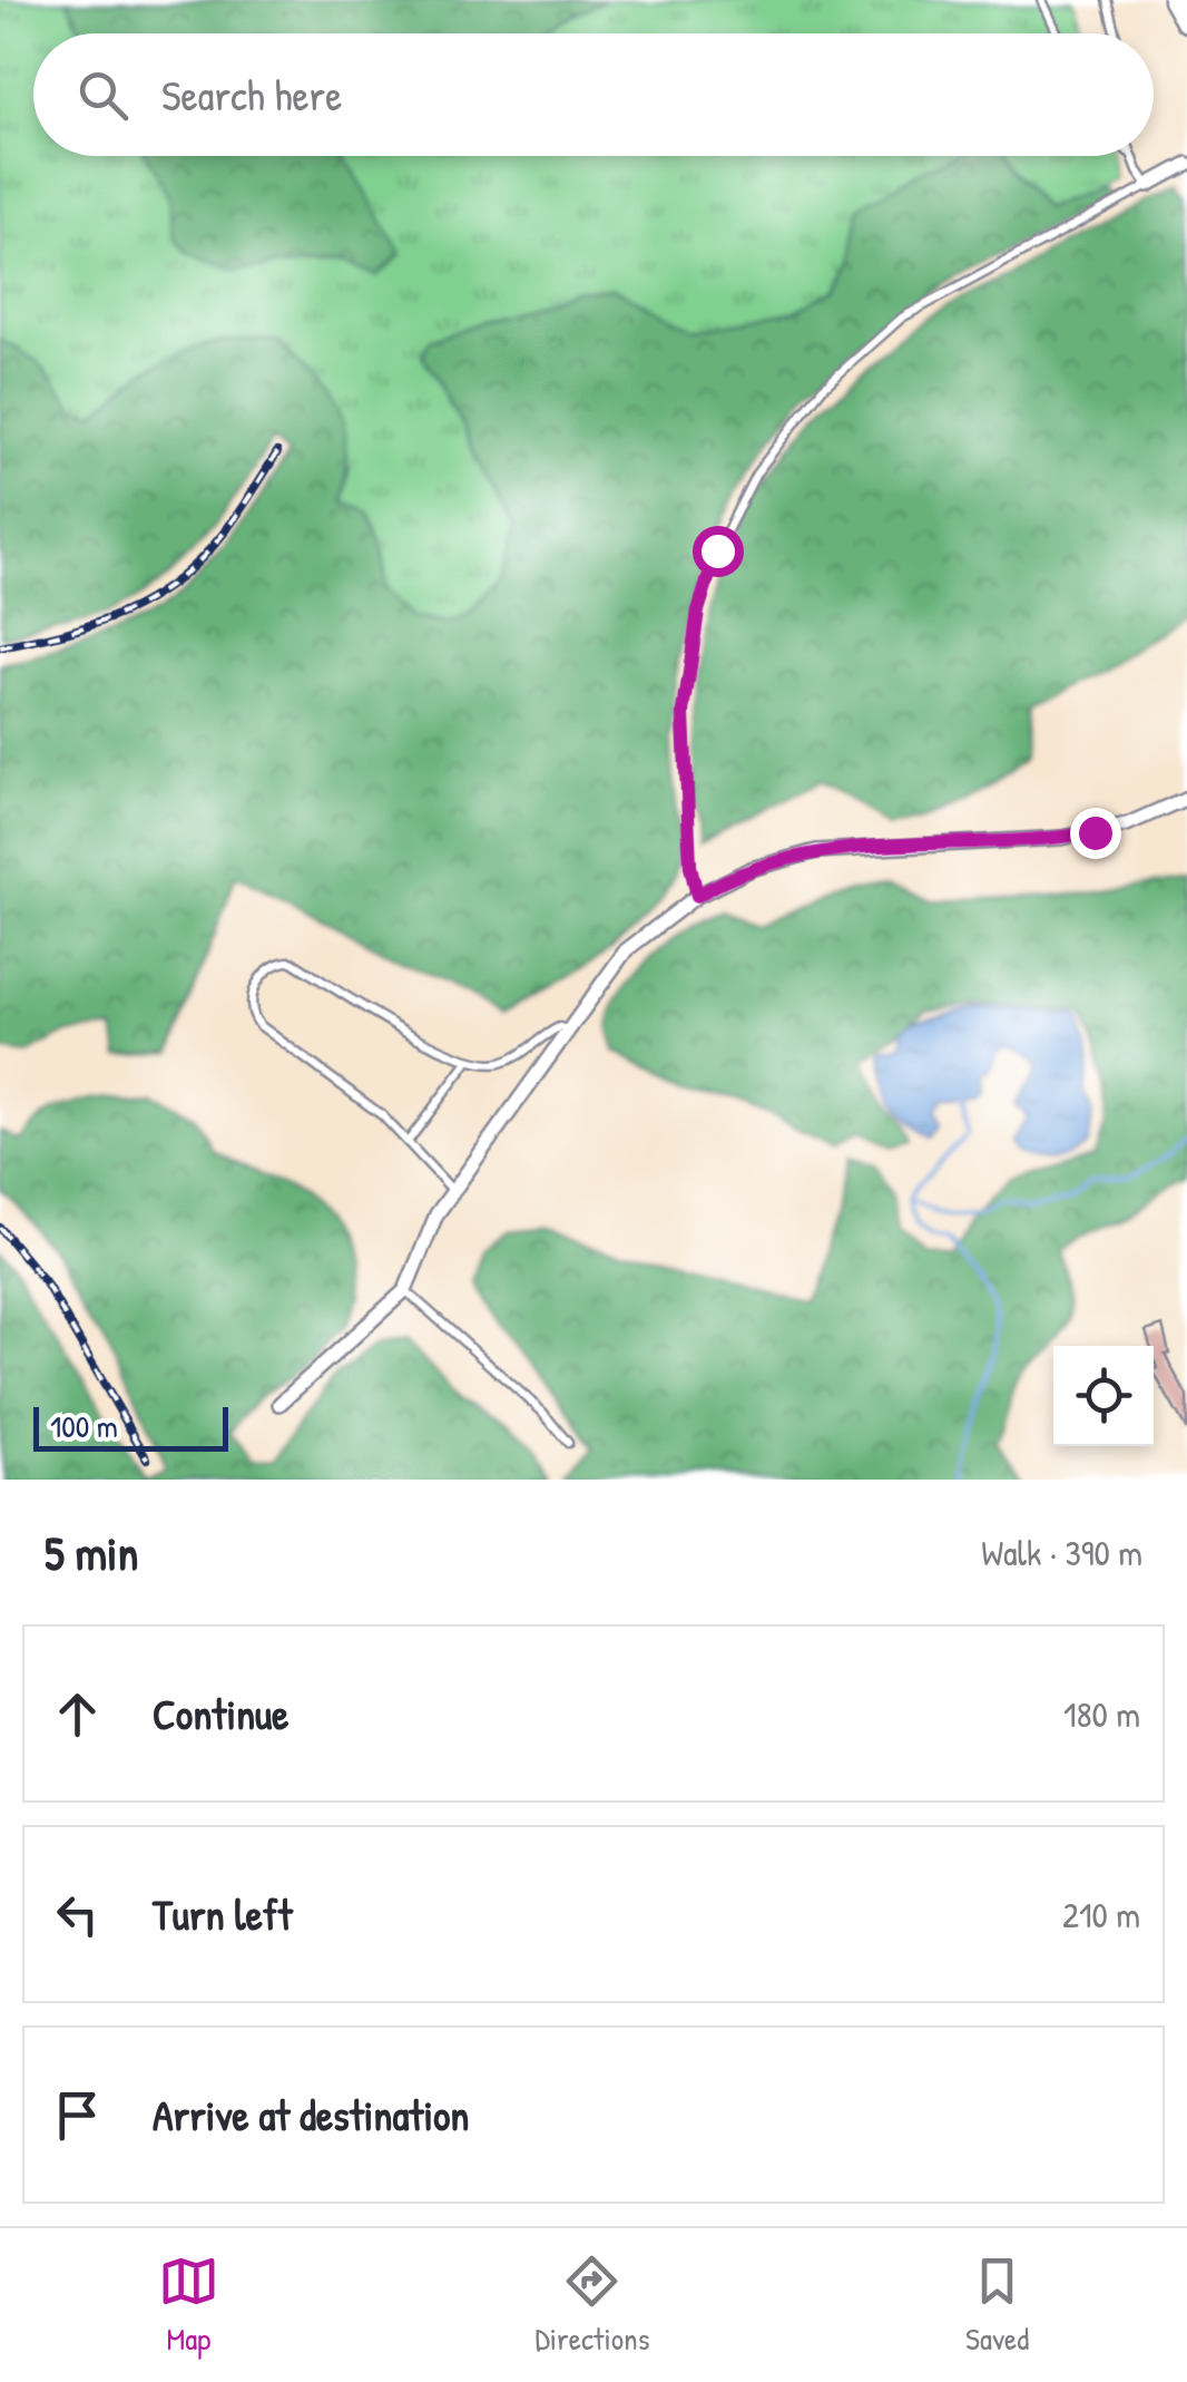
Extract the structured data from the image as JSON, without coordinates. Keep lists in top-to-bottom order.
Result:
{
  "scale_bar": "100 m",
  "page": {
    "search": "Search here",
    "scale": "100 m",
    "heading": ["5 min", "Walk · 390 m"],
    "list": [
      ["Continue", "180 m"],
      ["Turn left", "210 m"],
      "Arrive at destination"
    ],
    "nav": ["Map", "Directions", "Saved"]
  }
}
